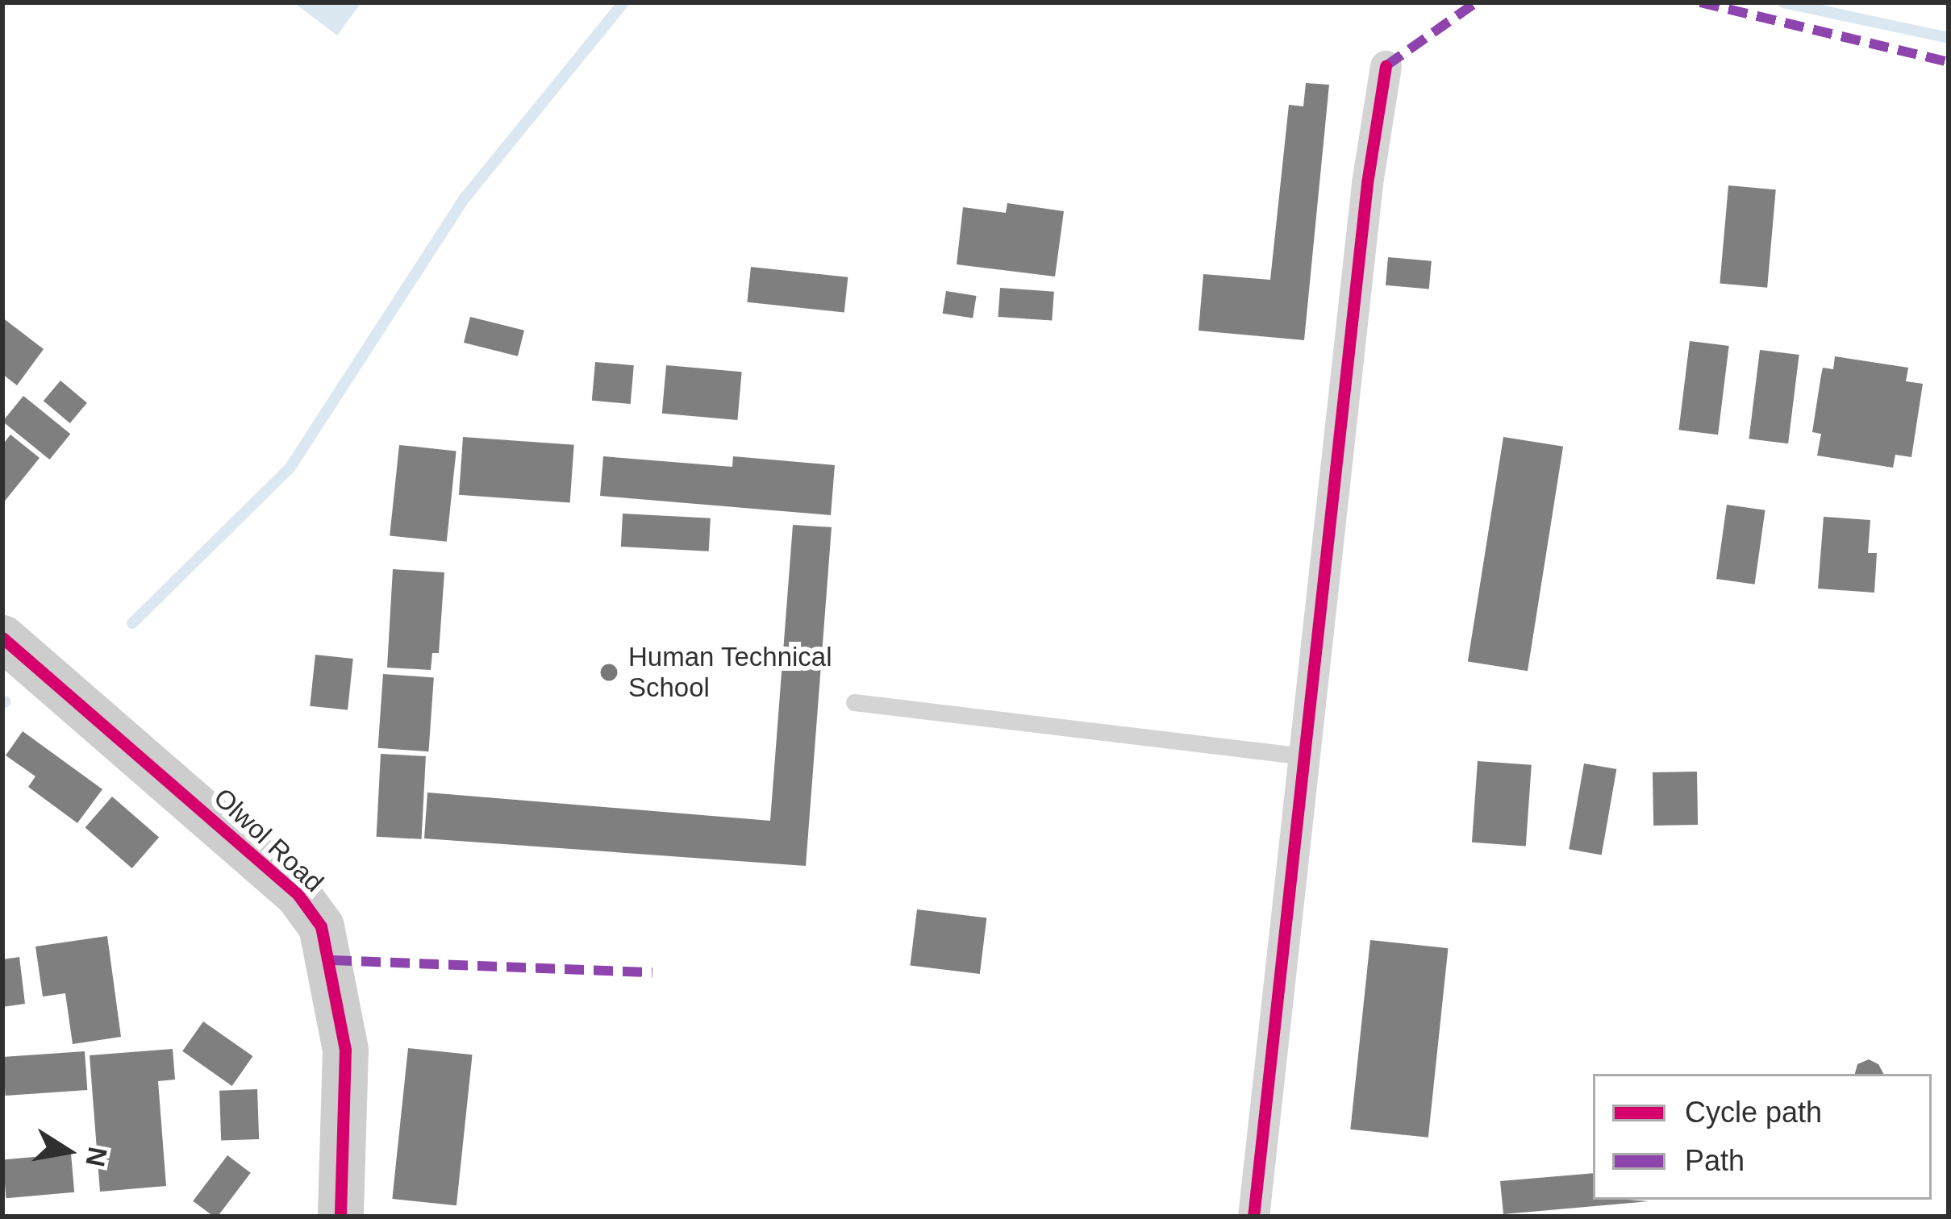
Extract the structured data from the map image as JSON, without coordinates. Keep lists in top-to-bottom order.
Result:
{
  "streets": {
    "street": ["Olwol Road"]
  },
  "places": ["Human Technical School"],
  "legend": ["Cycle path", "Path"],
  "north": "right"
}
